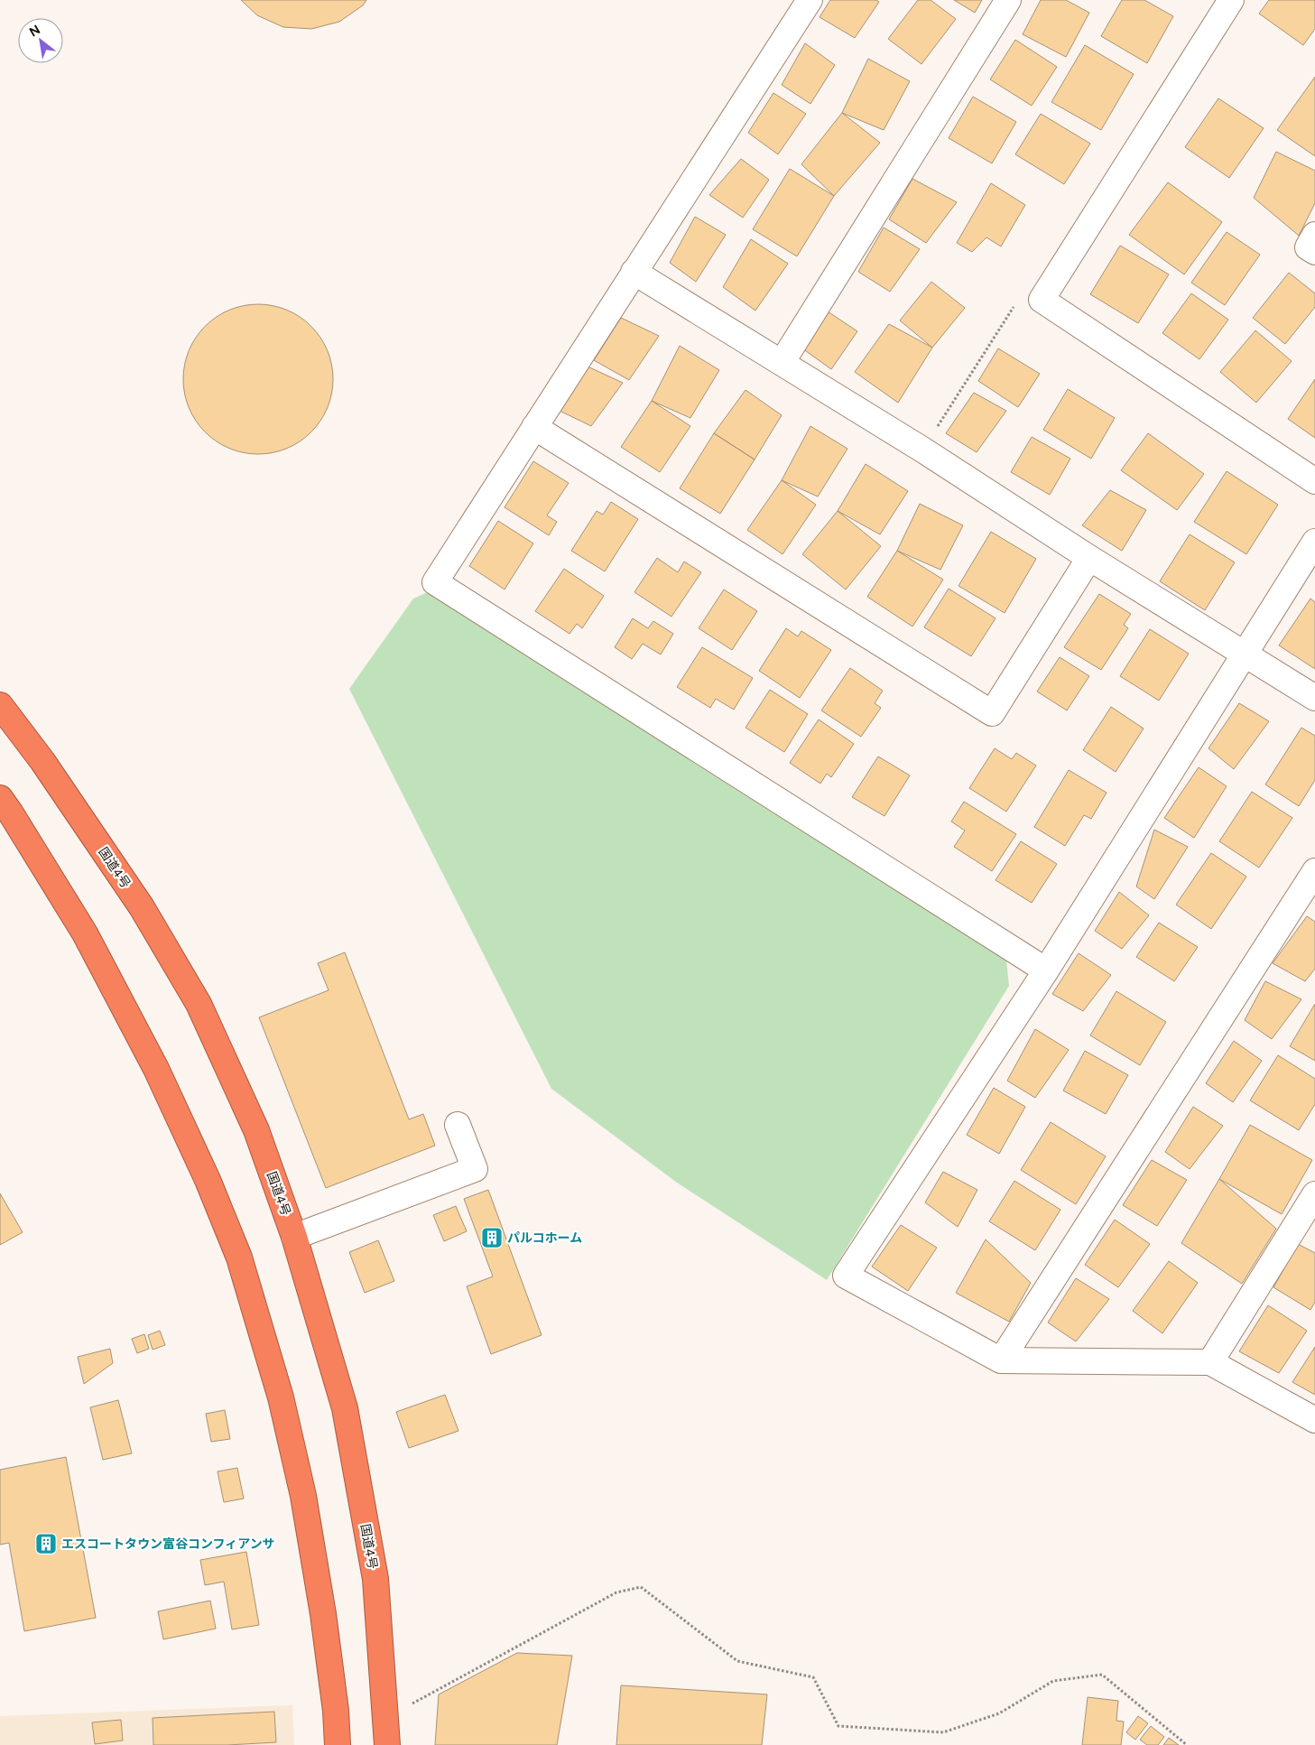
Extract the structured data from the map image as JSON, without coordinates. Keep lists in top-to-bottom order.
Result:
{
  "streets": {
    "highway": ["国道4号"]
  },
  "places": {
    "building": ["パルコホーム", "エスコートタウン富谷コンフィアンサ"]
  },
  "north": "top left"
}
